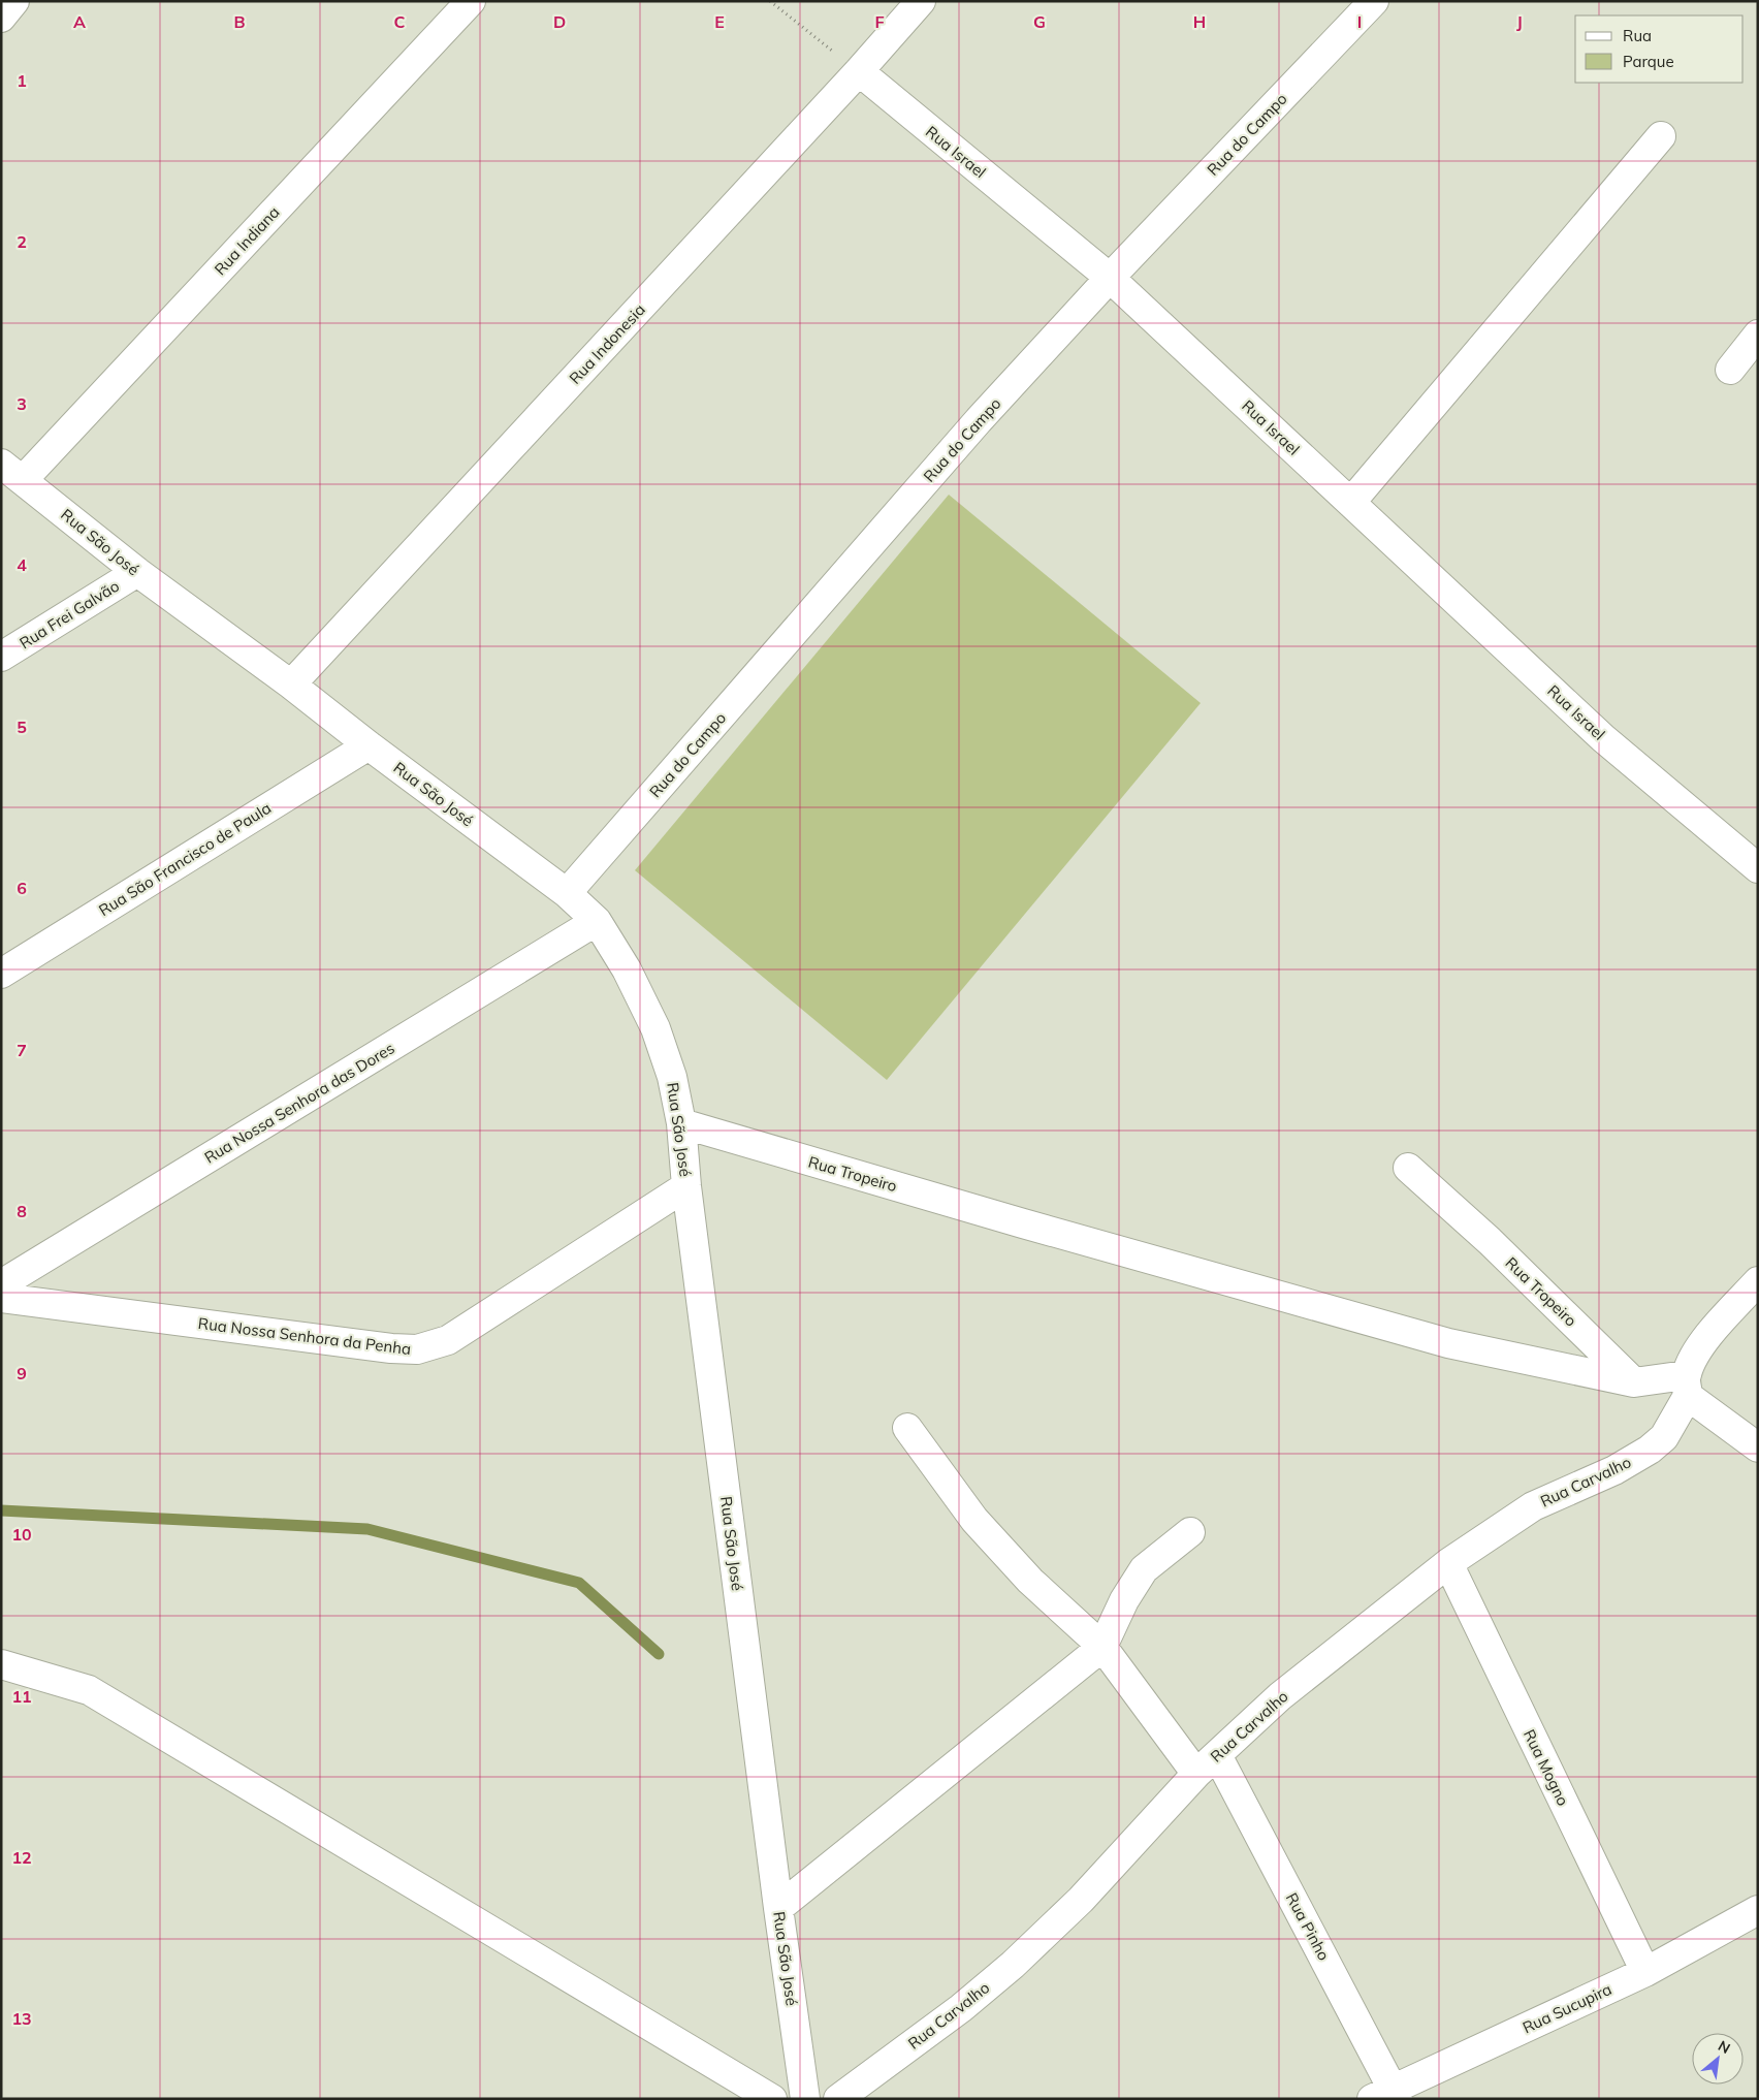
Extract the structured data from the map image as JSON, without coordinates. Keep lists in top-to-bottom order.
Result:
{
  "streets": {
    "street": [
      "Rua do Campo",
      "Rua Israel",
      "Rua Indiana",
      "Rua Indonesia",
      "Rua São José",
      "Rua Frei Galvão",
      "Rua São Francisco de Paula",
      "Rua Nossa Senhora das Dores",
      "Rua Tropeiro",
      "Rua Nossa Senhora da Penha",
      "Rua Carvalho",
      "Rua Mogno",
      "Rua Pinho",
      "Rua Sucupira"
    ]
  },
  "crossings": [
    ["Rua do Campo", "Rua Israel"],
    ["Rua do Campo", "Rua São José"],
    ["Rua Israel", "Rua Indonesia"],
    ["Rua Indiana", "Rua São José"],
    ["Rua Indonesia", "Rua São José"],
    ["Rua São José", "Rua Frei Galvão"],
    ["Rua São José", "Rua São Francisco de Paula"],
    ["Rua São José", "Rua Nossa Senhora das Dores"],
    ["Rua São José", "Rua Tropeiro"],
    ["Rua São José", "Rua Nossa Senhora da Penha"],
    ["Rua Carvalho", "Rua Mogno"],
    ["Rua Carvalho", "Rua Pinho"],
    ["Rua Mogno", "Rua Sucupira"],
    ["Rua Pinho", "Rua Sucupira"]
  ],
  "legend": ["Rua", "Parque"],
  "north": "top right",
  "grid": {
    "columns": [
      "A",
      "B",
      "C",
      "D",
      "E",
      "F",
      "G",
      "H",
      "I",
      "J"
    ],
    "rows": [
      "1",
      "2",
      "3",
      "4",
      "5",
      "6",
      "7",
      "8",
      "9",
      "10",
      "11",
      "12",
      "13"
    ]
  }
}
